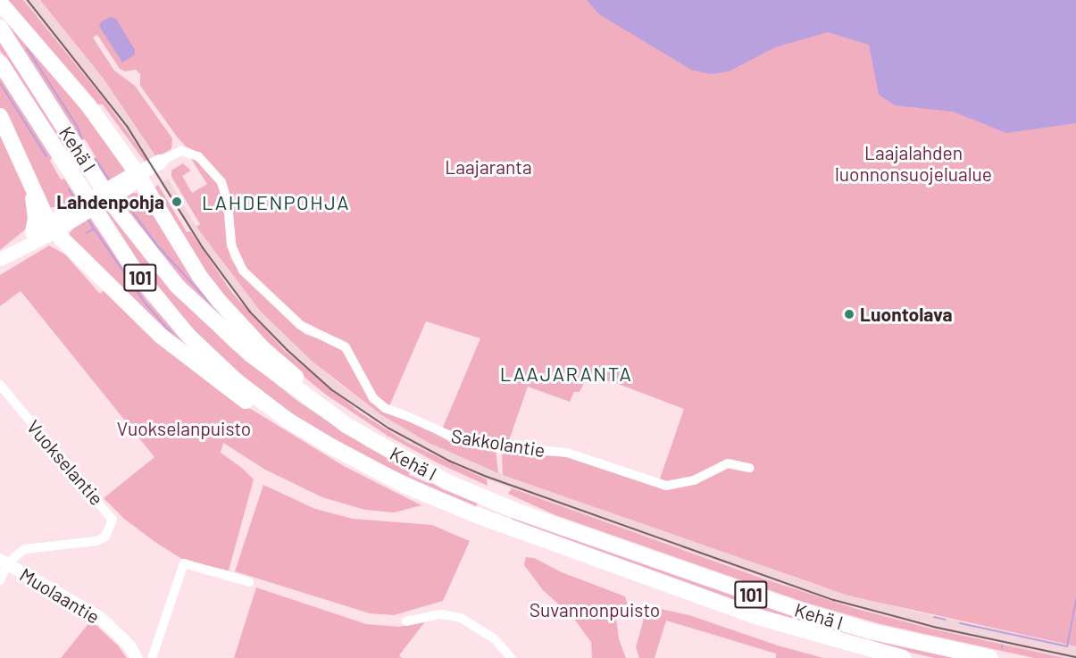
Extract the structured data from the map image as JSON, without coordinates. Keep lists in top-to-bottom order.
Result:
{
  "streets": {
    "highway": ["Kehä I", "101"],
    "street": ["Sakkolantie", "Vuokselantie", "Muolaantie"]
  },
  "crossings": [
    ["Vuokselantie", "Muolaantie"]
  ],
  "districts": ["LAHDENPOHJA", "LAAJARANTA"],
  "parks": [
    "Laajalahden luonnonsuojelualue",
    "Laajaranta",
    "Vuokselanpuisto",
    "Suvannonpuisto"
  ],
  "places": ["Lahdenpohja", "Luontolava"]
}
